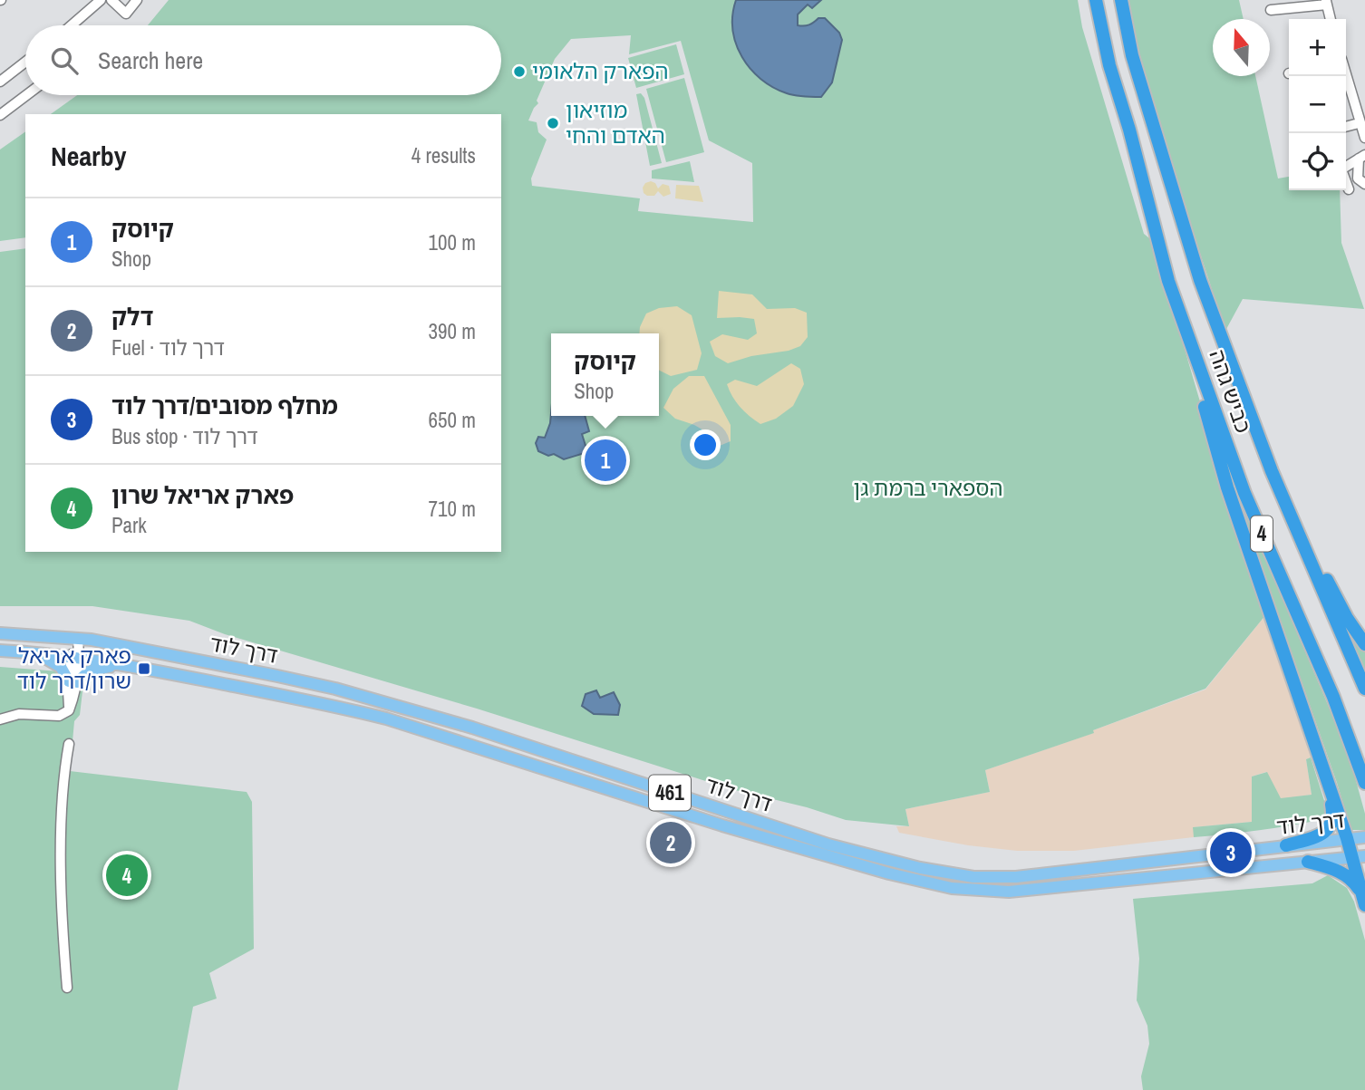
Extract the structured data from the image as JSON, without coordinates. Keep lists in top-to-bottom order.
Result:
{
  "streets": {
    "highway": ["כביש גהה", "4"],
    "main road": ["דרך לוד", "461"]
  },
  "parks": ["הספארי ברמת גן"],
  "places": {
    "other": ["הפארק הלאומי", "מוזיאון האדם והחי"],
    "transit": ["פארק אריאל שרון/דרך לוד"]
  },
  "north": "top",
  "page": {
    "map_buttons": ["+", "−"],
    "search": "Search here",
    "heading": ["Nearby", "4 results"],
    "list": [
      {
        "mark": "1",
        "name": "קיוסק",
        "note": "Shop",
        "value": "100 m"
      },
      {
        "mark": "2",
        "name": "דלק",
        "note": "Fuel · דרך לוד",
        "value": "390 m"
      },
      {
        "mark": "3",
        "name": "מחלף מסובים/דרך לוד",
        "note": "Bus stop · דרך לוד",
        "value": "650 m"
      },
      {
        "mark": "4",
        "name": "פארק אריאל שרון",
        "note": "Park",
        "value": "710 m"
      }
    ],
    "popup": ["קיוסק", "Shop"],
    "pins": [
      "1",
      "2",
      "3",
      "4"
    ]
  }
}
